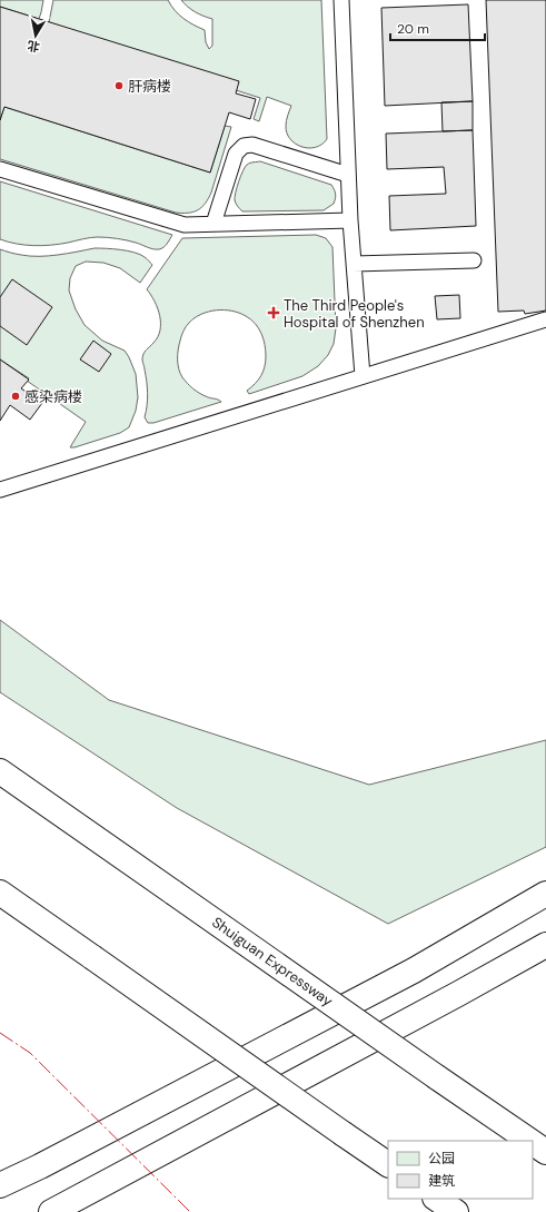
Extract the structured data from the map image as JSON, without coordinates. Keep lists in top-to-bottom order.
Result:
{
  "streets": {
    "highway": ["Shuiguan Expressway"]
  },
  "places": {
    "other": ["肝病楼", "感染病楼"],
    "health": ["The Third People's Hospital of Shenzhen"]
  },
  "legend": ["公园", "建筑"],
  "scale_bar": "20 m",
  "north": "bottom"
}
